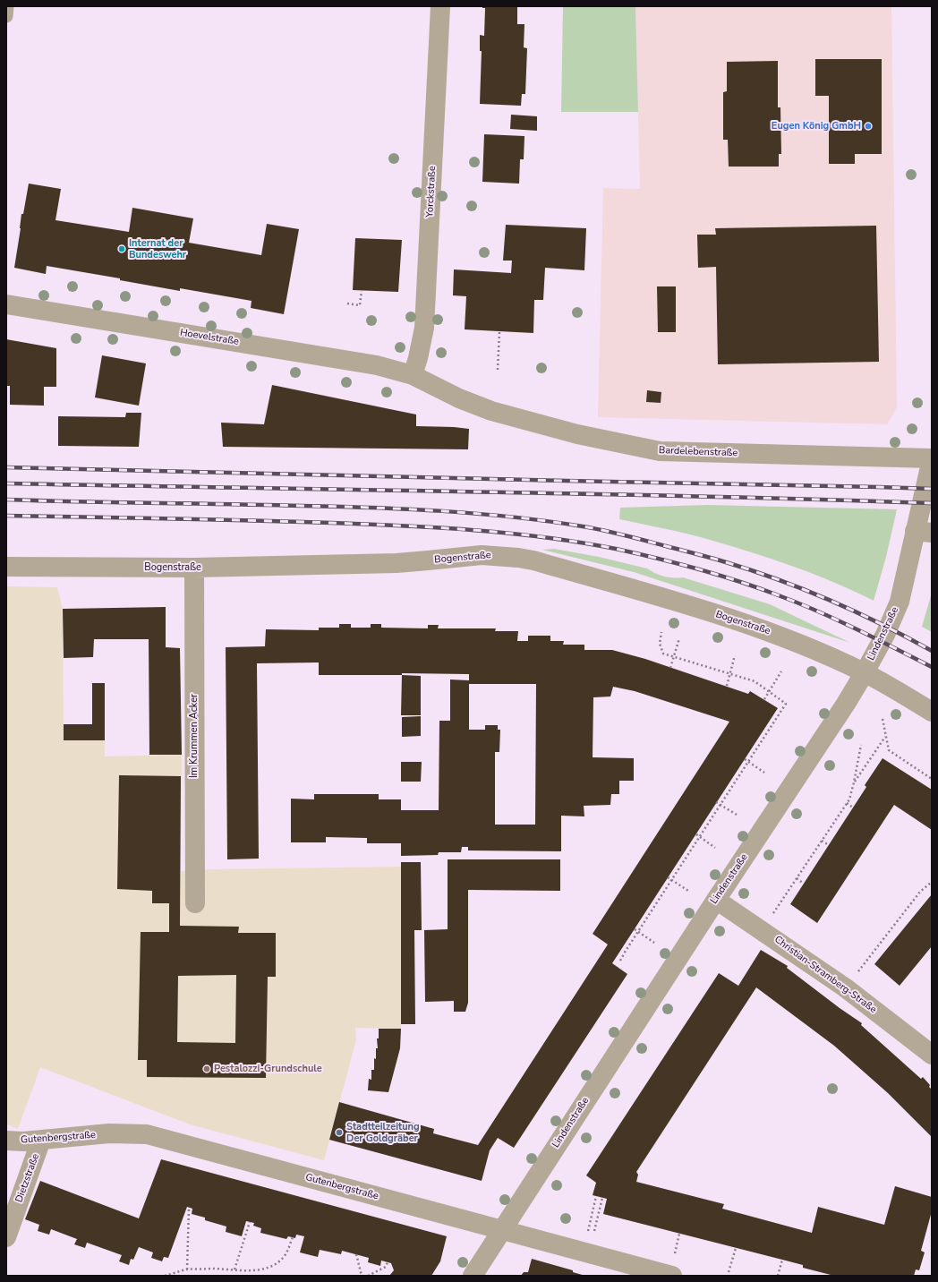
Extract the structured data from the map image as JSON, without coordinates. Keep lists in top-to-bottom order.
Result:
{
  "streets": {
    "street": [
      "Yorckstraße",
      "Hoevelstraße",
      "Bardelebenstraße",
      "Bogenstraße",
      "Lindenstraße",
      "Im Krummen Acker",
      "Christian-Stramberg-Straße",
      "Gutenbergstraße",
      "Dietzstraße"
    ]
  },
  "crossings": [
    ["Yorckstraße", "Hoevelstraße"],
    ["Yorckstraße", "Bardelebenstraße"],
    ["Hoevelstraße", "Bardelebenstraße"],
    ["Bardelebenstraße", "Lindenstraße"],
    ["Bogenstraße", "Lindenstraße"],
    ["Bogenstraße", "Im Krummen Acker"],
    ["Lindenstraße", "Christian-Stramberg-Straße"],
    ["Lindenstraße", "Gutenbergstraße"],
    ["Gutenbergstraße", "Dietzstraße"]
  ],
  "places": [
    "Eugen König GmbH",
    "Internat der Bundeswehr",
    "Pestalozzi-Grundschule",
    "Stadtteilzeitung Der Goldgräber"
  ]
}
